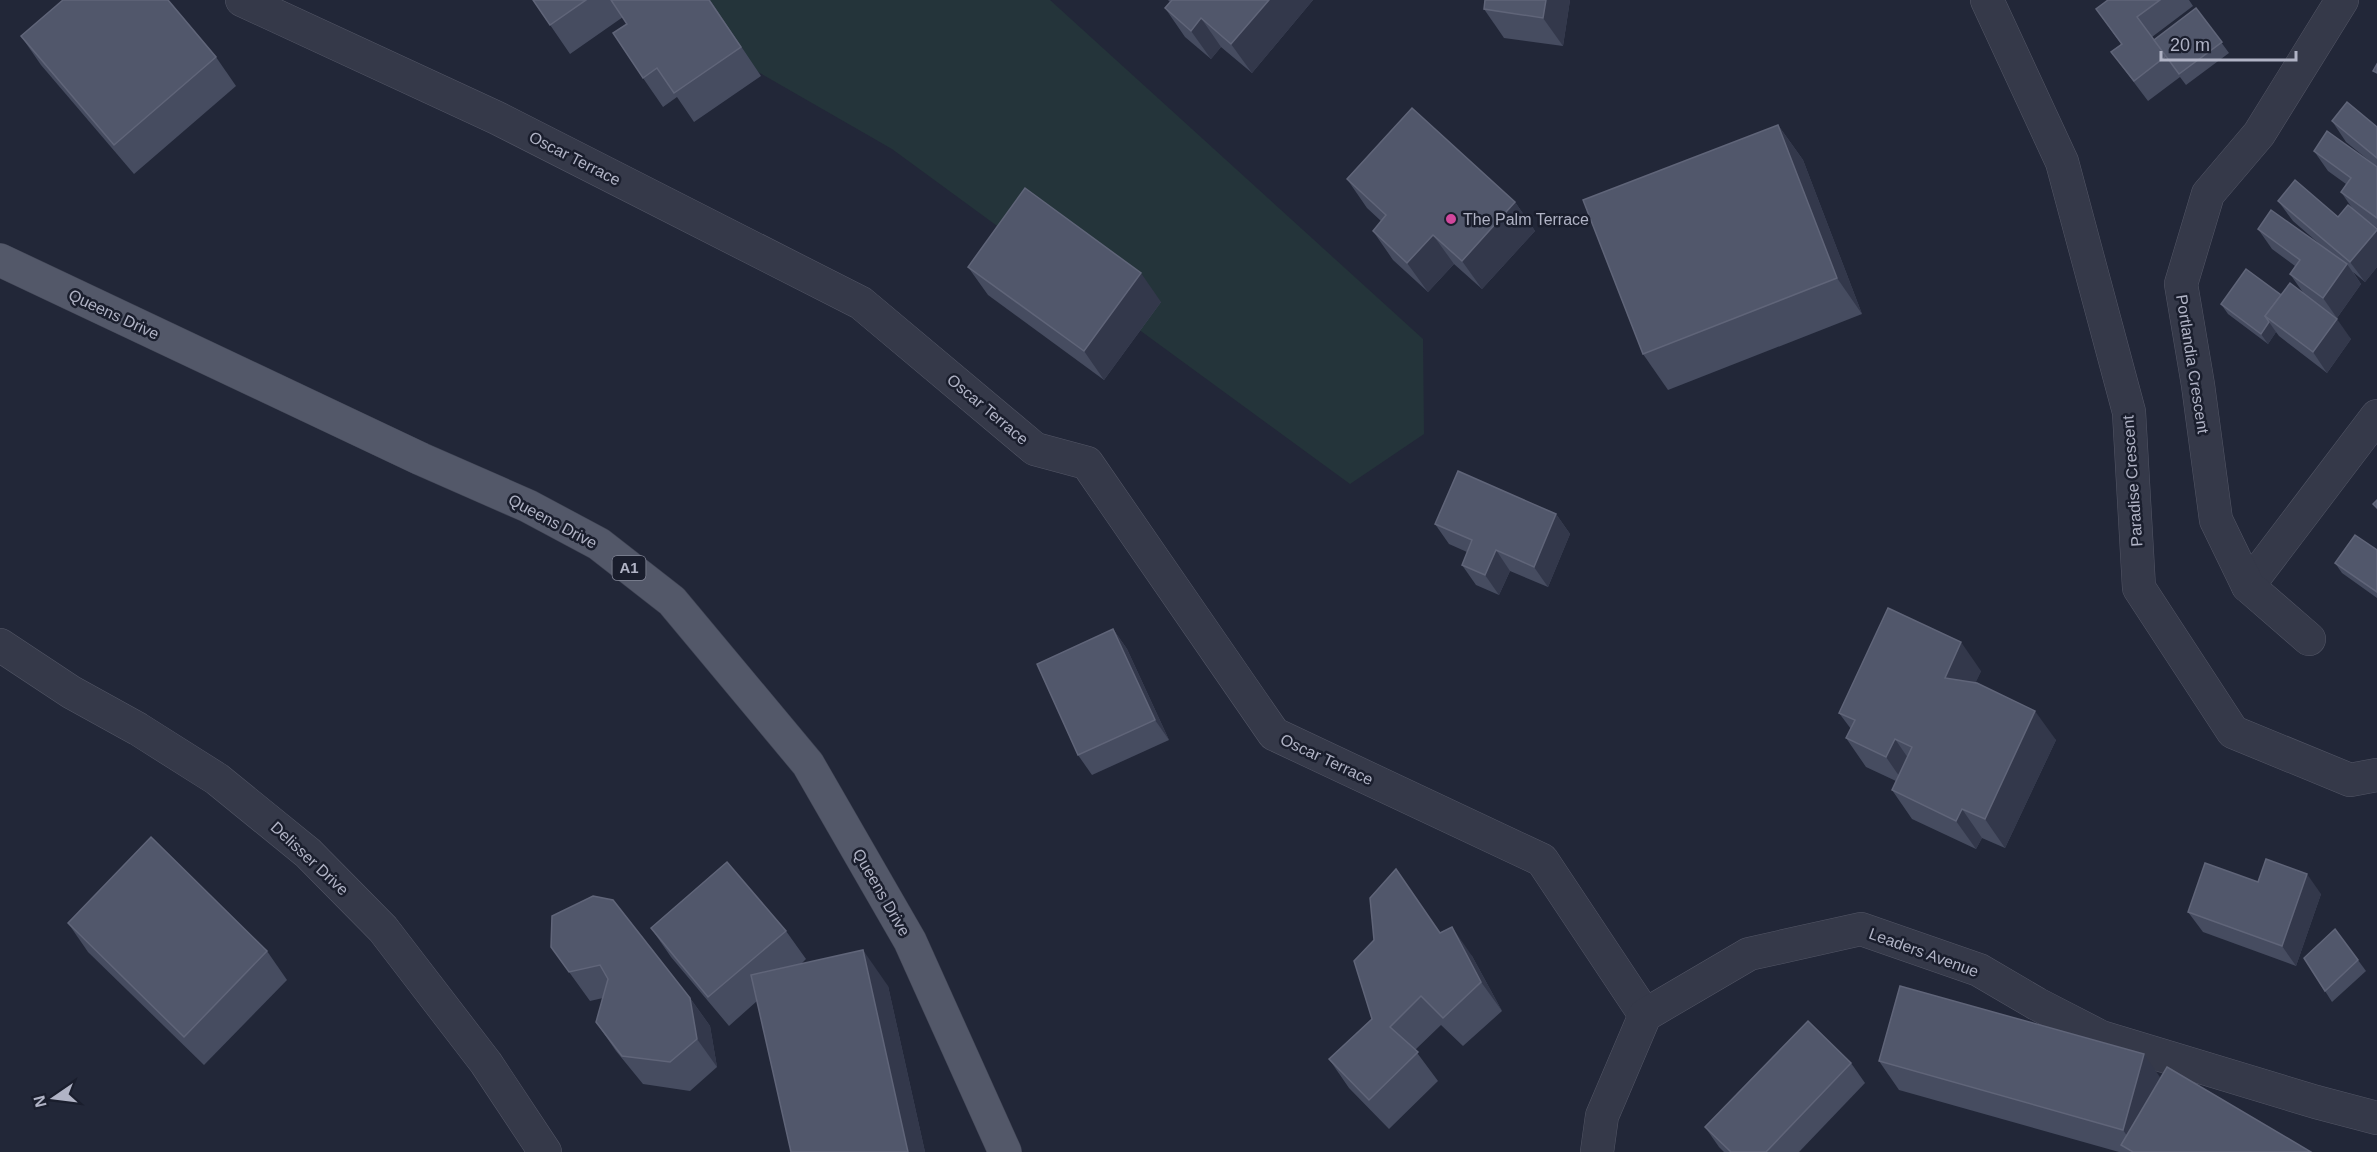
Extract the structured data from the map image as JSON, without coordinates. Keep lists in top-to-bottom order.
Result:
{
  "streets": {
    "main road": ["Queens Drive", "A1"],
    "street": [
      "Oscar Terrace",
      "Portlandia Crescent",
      "Paradise Crescent",
      "Delisser Drive",
      "Leaders Avenue"
    ]
  },
  "crossings": [
    ["Oscar Terrace", "Leaders Avenue"]
  ],
  "places": ["The Palm Terrace"],
  "scale_bar": "20 m",
  "north": "left"
}
